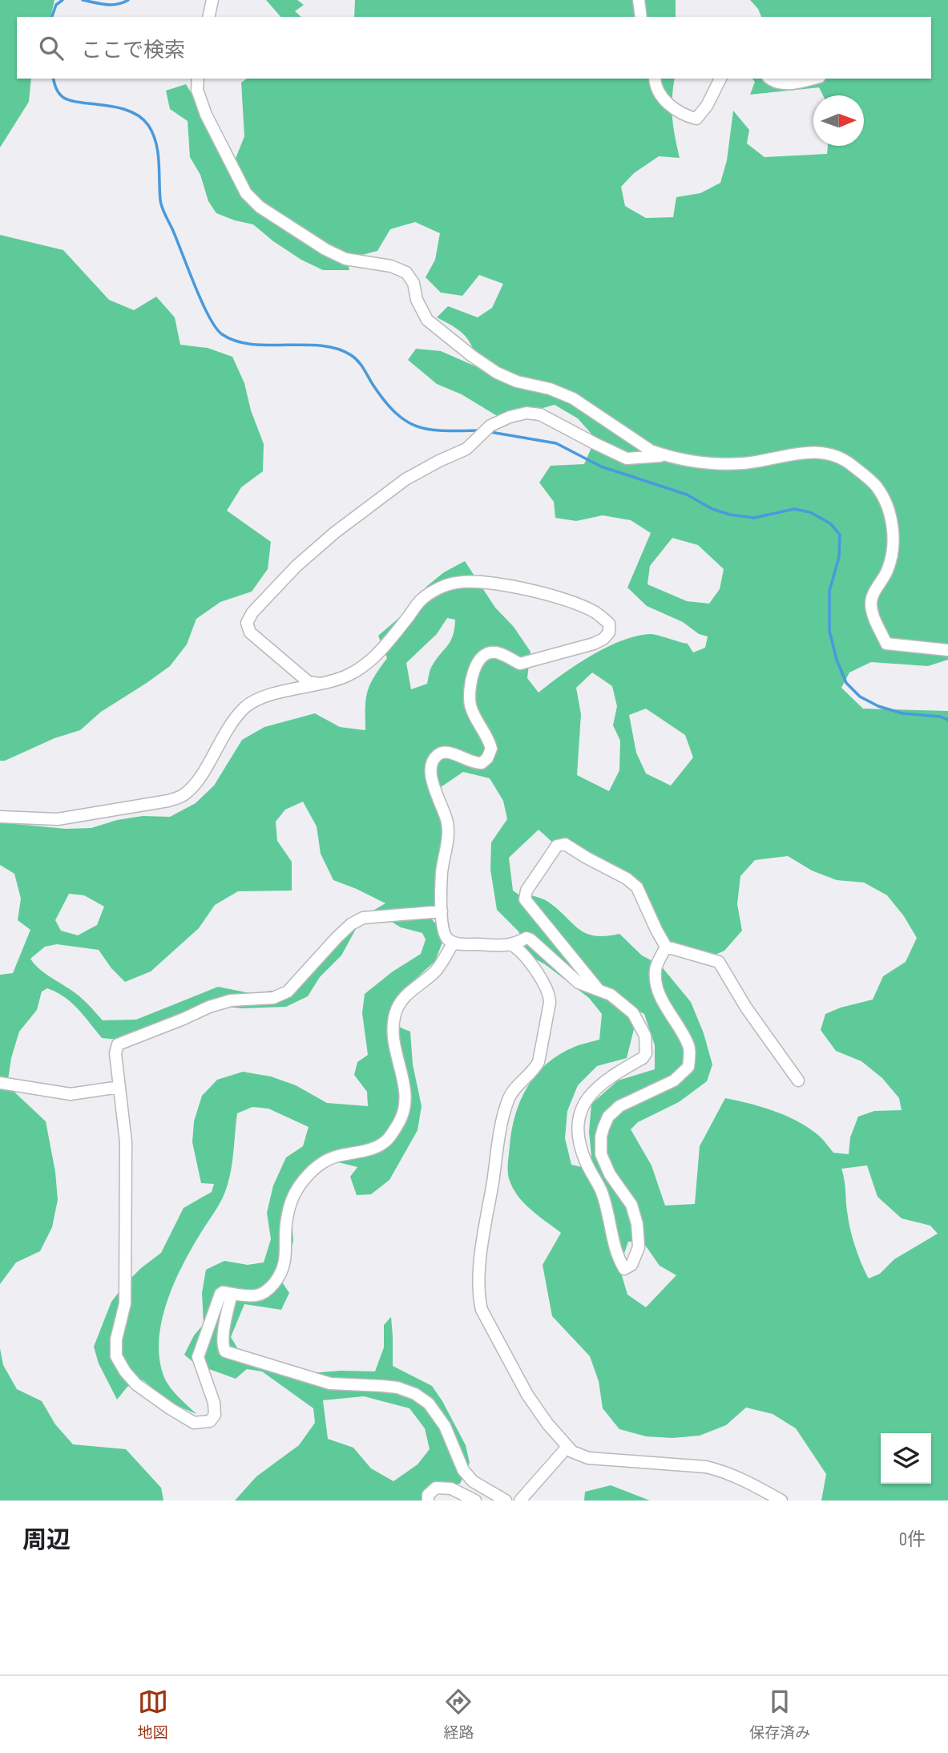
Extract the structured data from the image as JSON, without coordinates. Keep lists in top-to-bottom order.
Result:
{
  "north": "right",
  "page": {
    "search": "ここで検索",
    "heading": ["周辺", "0件"],
    "nav": ["地図", "経路", "保存済み"]
  }
}
